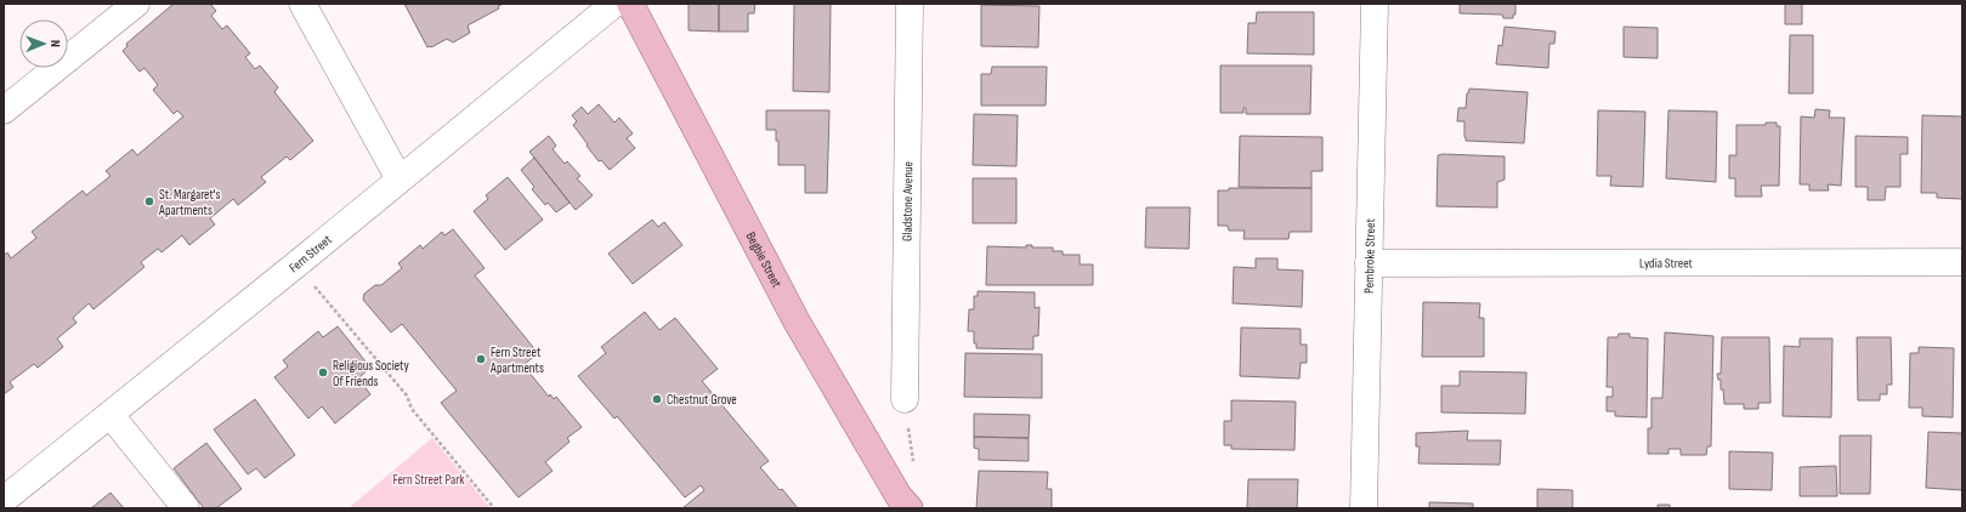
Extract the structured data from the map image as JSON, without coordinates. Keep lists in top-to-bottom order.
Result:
{
  "streets": {
    "main road": ["Begbie Street"],
    "street": [
      "Gladstone Avenue",
      "Fern Street",
      "Pembroke Street",
      "Lydia Street"
    ]
  },
  "crossings": [
    ["Pembroke Street", "Lydia Street"]
  ],
  "parks": ["Fern Street Park"],
  "places": [
    "St. Margaret's Apartments",
    "Fern Street Apartments",
    "Religious Society Of Friends",
    "Chestnut Grove"
  ],
  "north": "right"
}
